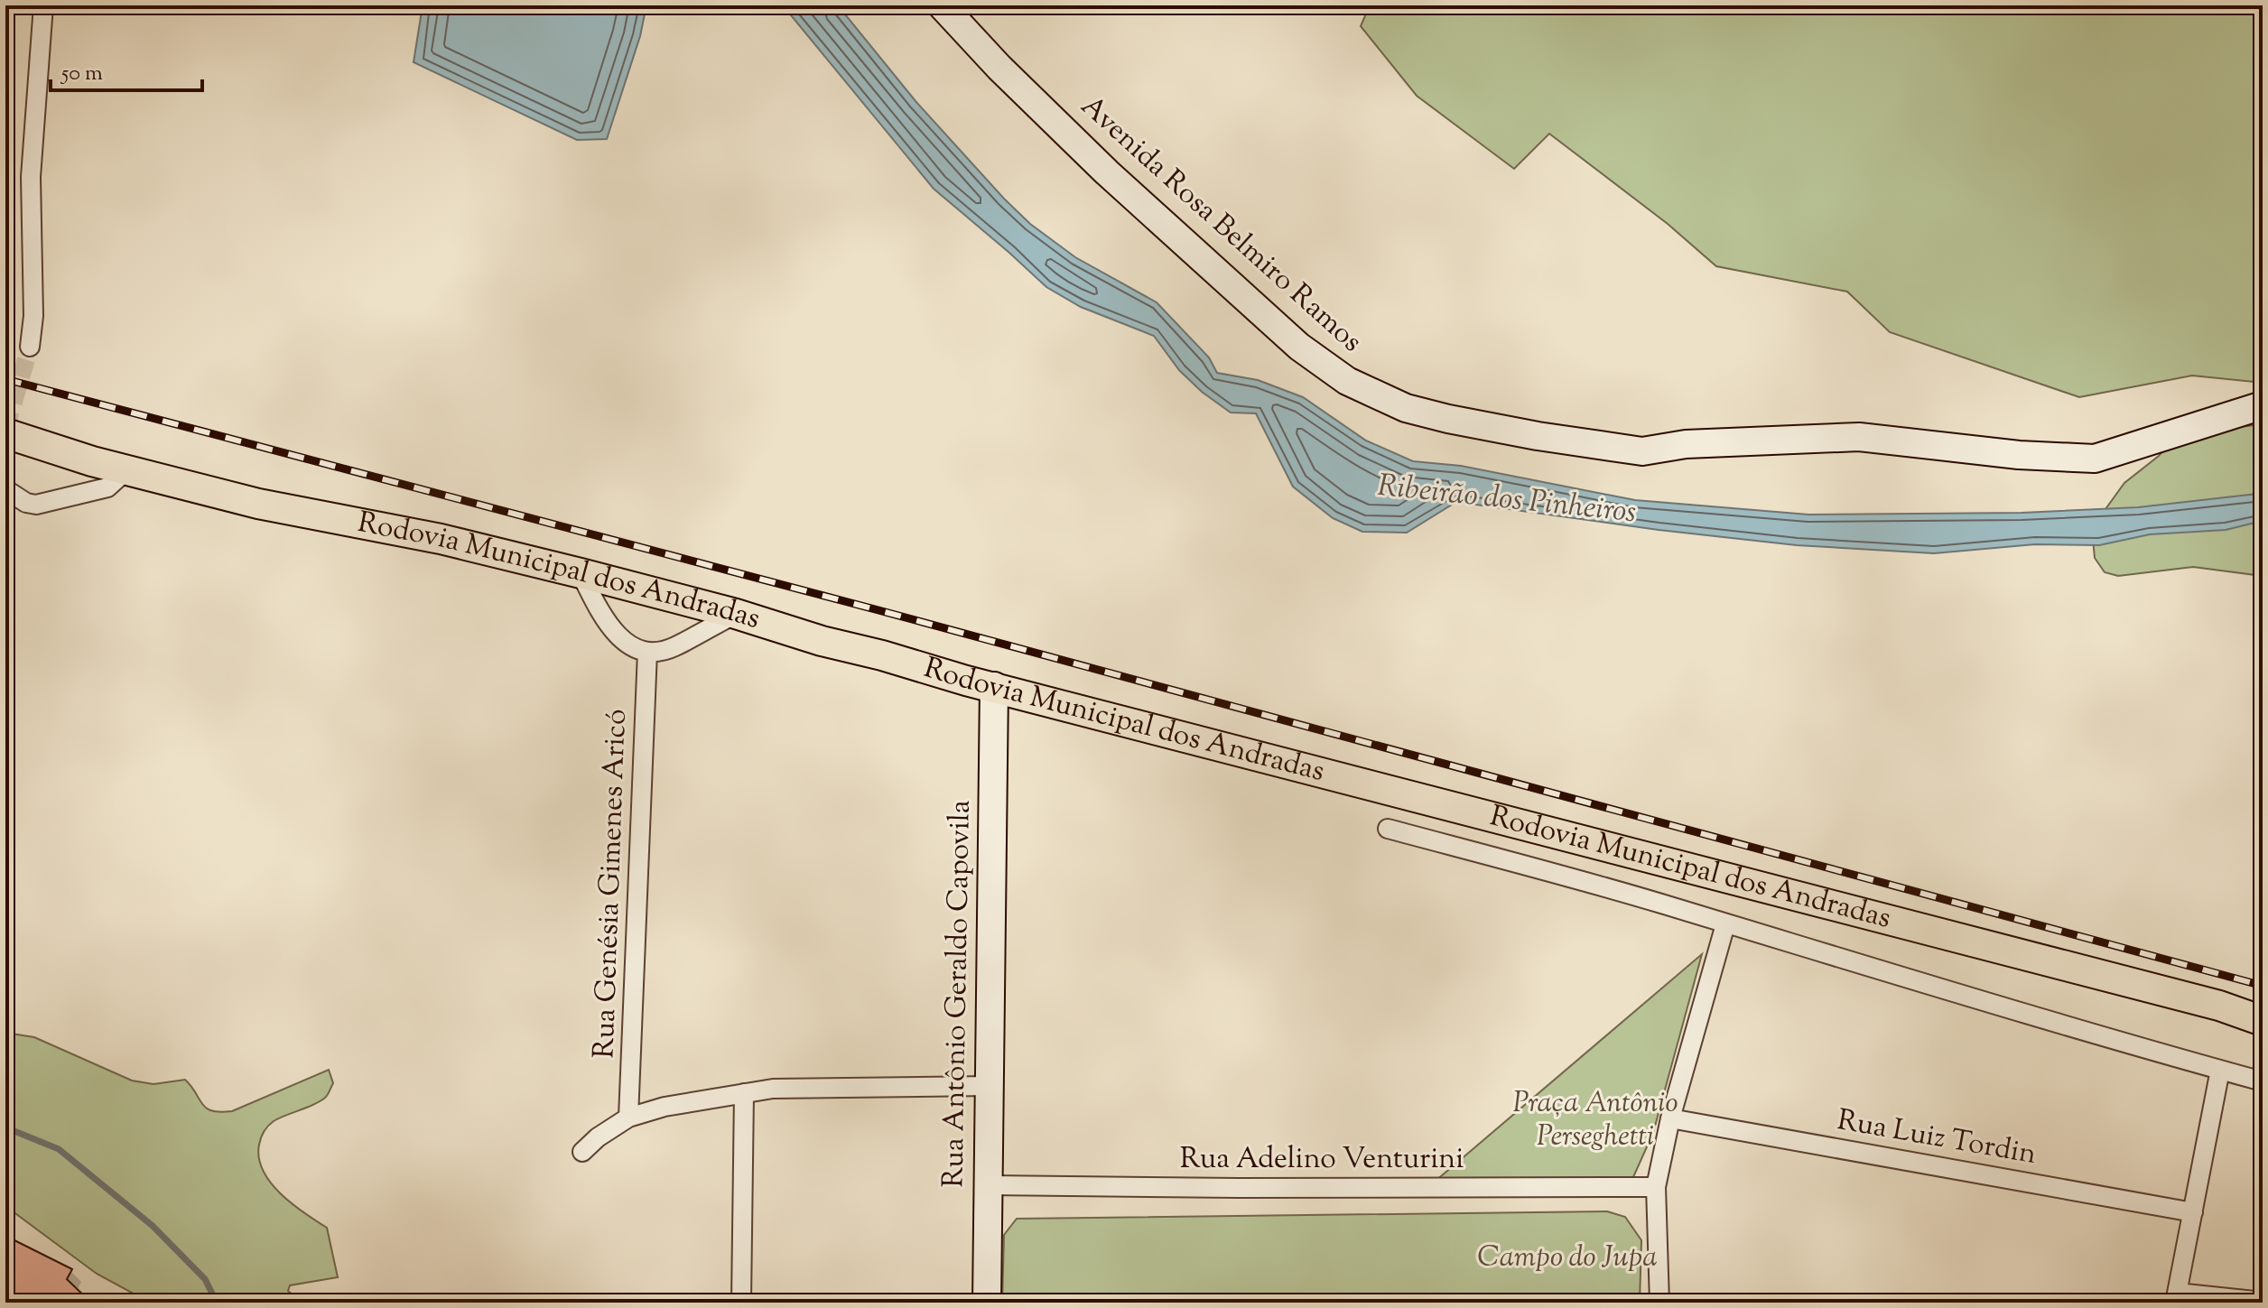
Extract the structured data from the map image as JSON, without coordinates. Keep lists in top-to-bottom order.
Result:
{
  "streets": {
    "main road": ["Avenida Rosa Belmiro Ramos", "Rodovia Municipal dos Andradas", "Rua Antônio Geraldo Capovila"],
    "street": ["Rua Genésia Gimenes Aricó", "Rua Luiz Tordin", "Rua Adelino Venturini"]
  },
  "crossings": [
    ["Rodovia Municipal dos Andradas", "Rua Antônio Geraldo Capovila"],
    ["Rua Antônio Geraldo Capovila", "Rua Adelino Venturini"]
  ],
  "water": ["Ribeirão dos Pinheiros"],
  "parks": ["Praça Antônio Perseghetti", "Campo do Jupa"],
  "scale_bar": "50 m"
}
